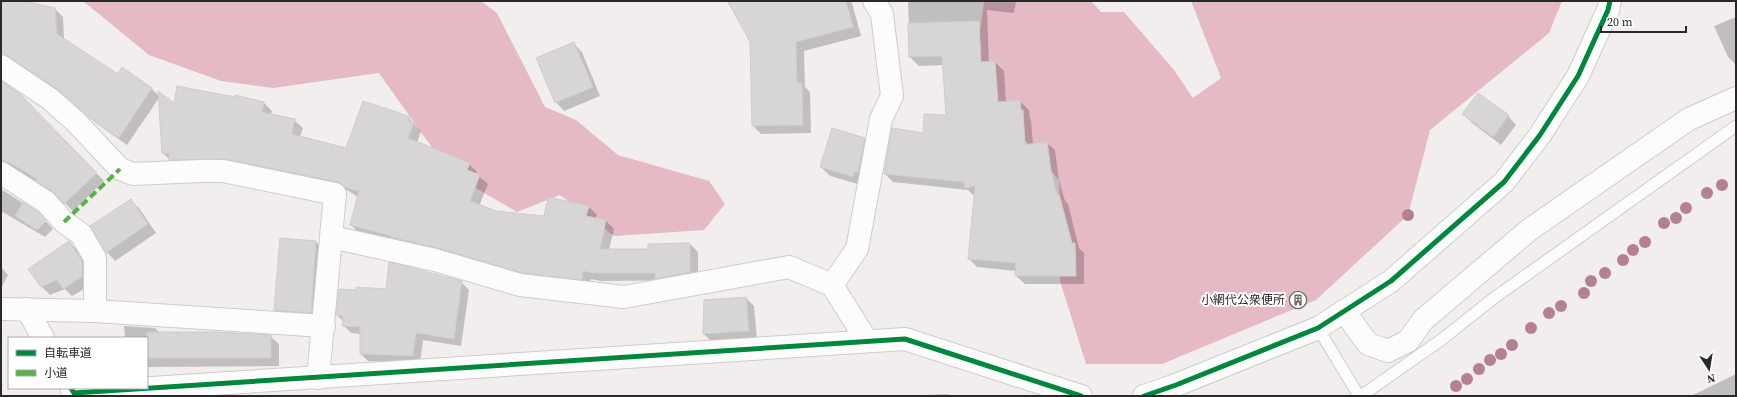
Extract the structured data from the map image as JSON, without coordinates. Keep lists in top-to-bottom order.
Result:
{
  "places": {
    "building": ["小網代公衆便所"]
  },
  "legend": ["自転車道", "小道"],
  "scale_bar": "20 m",
  "north": "bottom"
}
